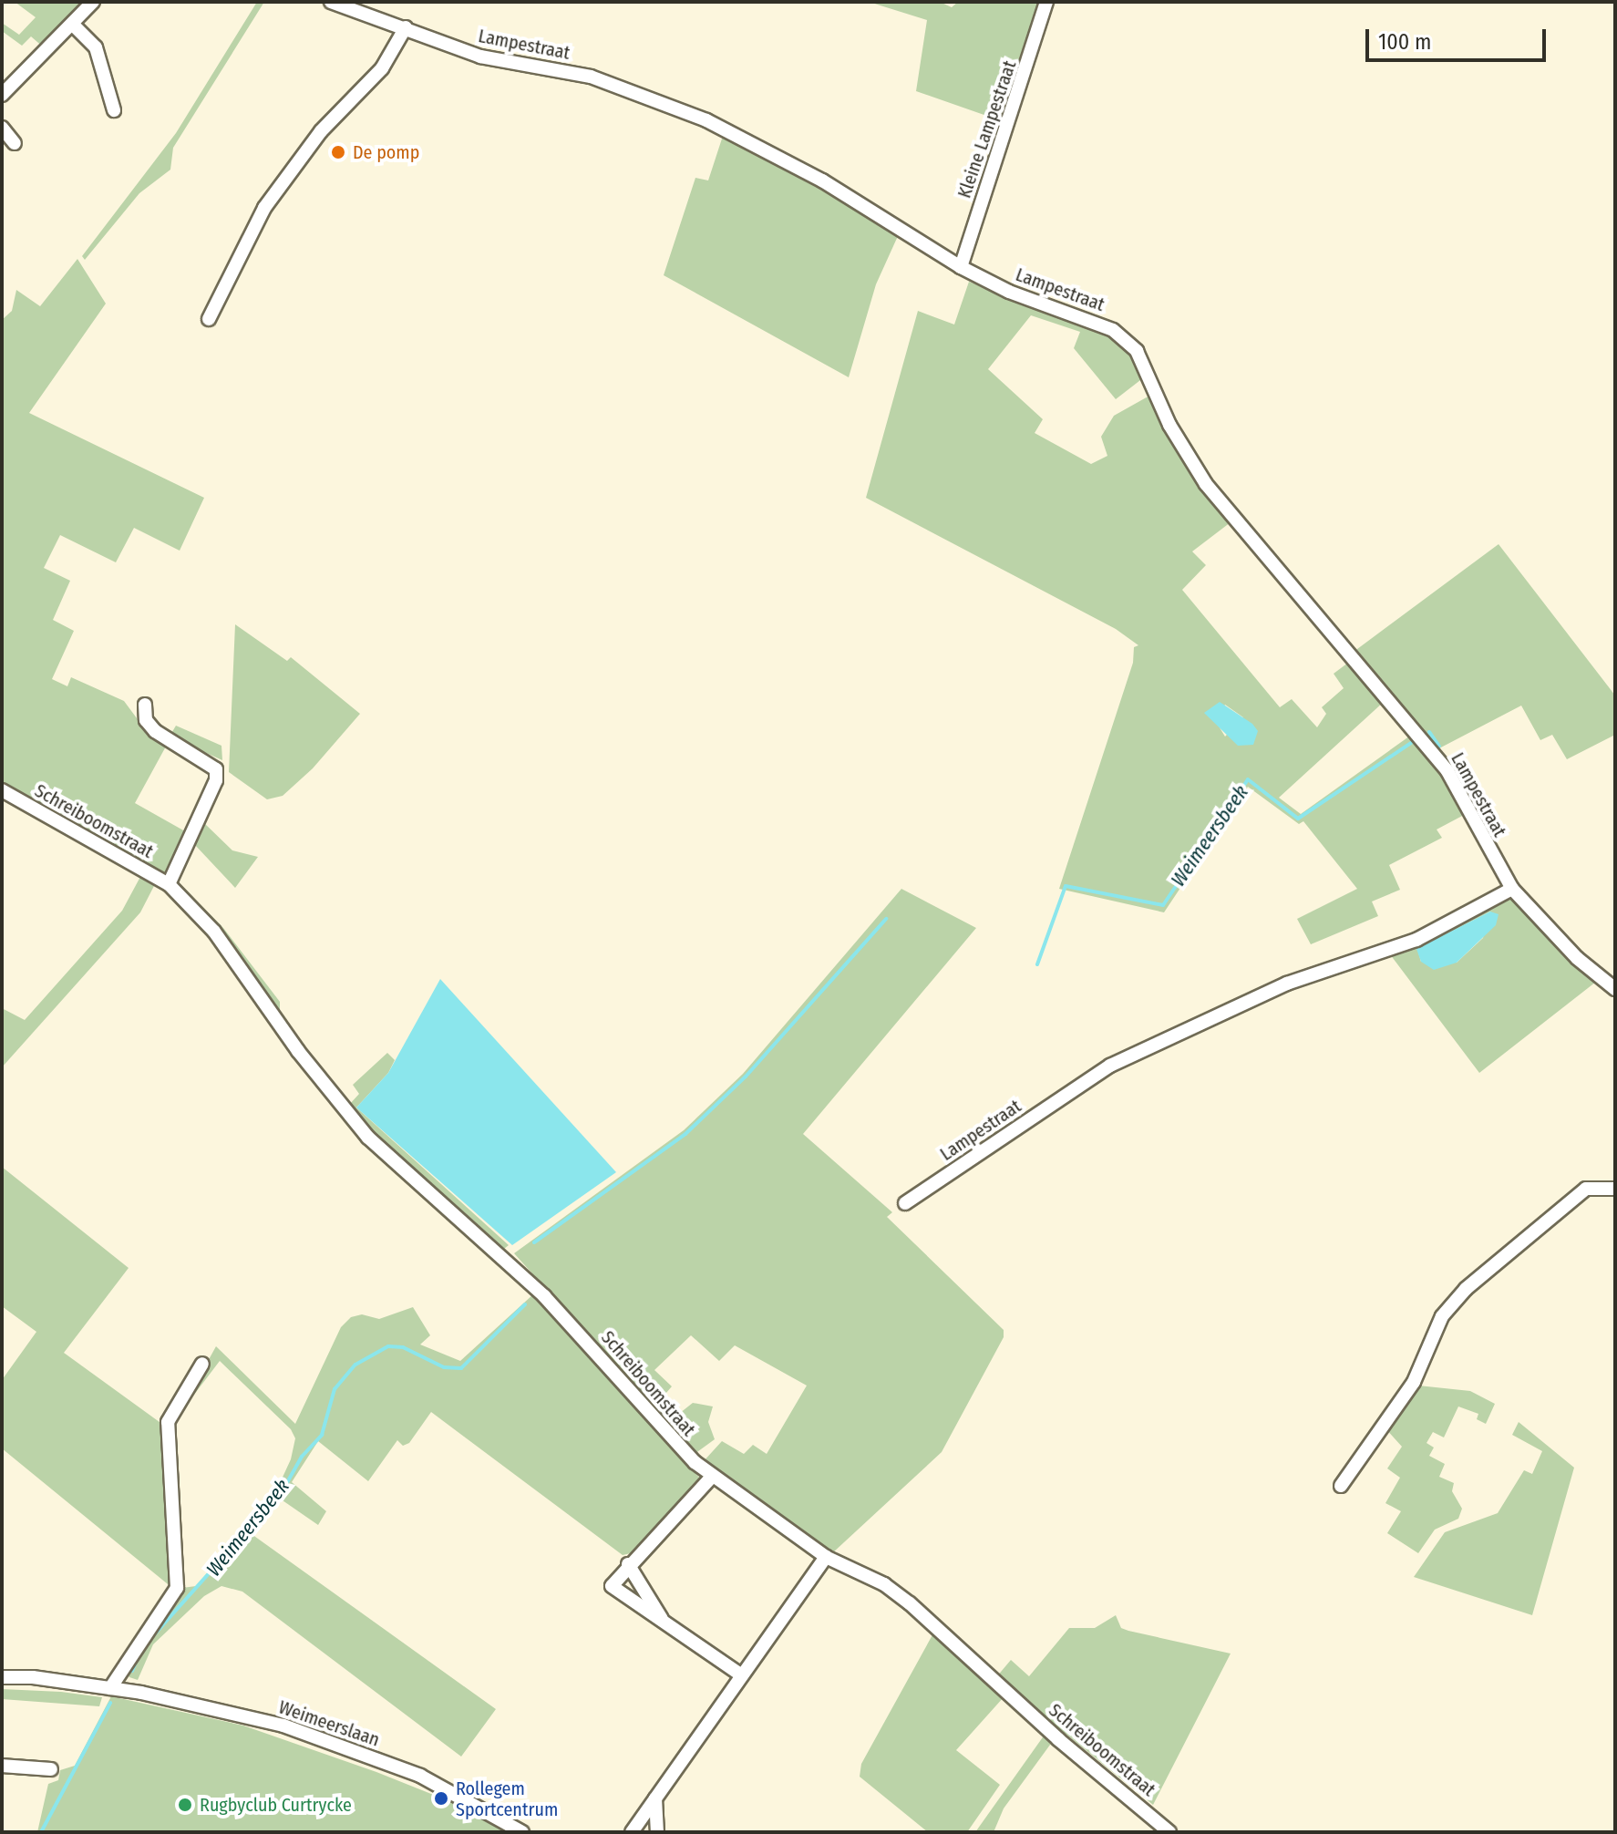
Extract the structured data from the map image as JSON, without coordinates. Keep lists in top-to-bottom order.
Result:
{
  "streets": {
    "street": [
      "Lampestraat",
      "Kleine Lampestraat",
      "Schreiboomstraat",
      "Weimeerslaan"
    ]
  },
  "crossings": [
    ["Lampestraat", "Kleine Lampestraat"]
  ],
  "water": ["Weimeersbeek"],
  "places": ["De pomp", "Rollegem Sportcentrum", "Rugbyclub Curtrycke"],
  "scale_bar": "100 m"
}
